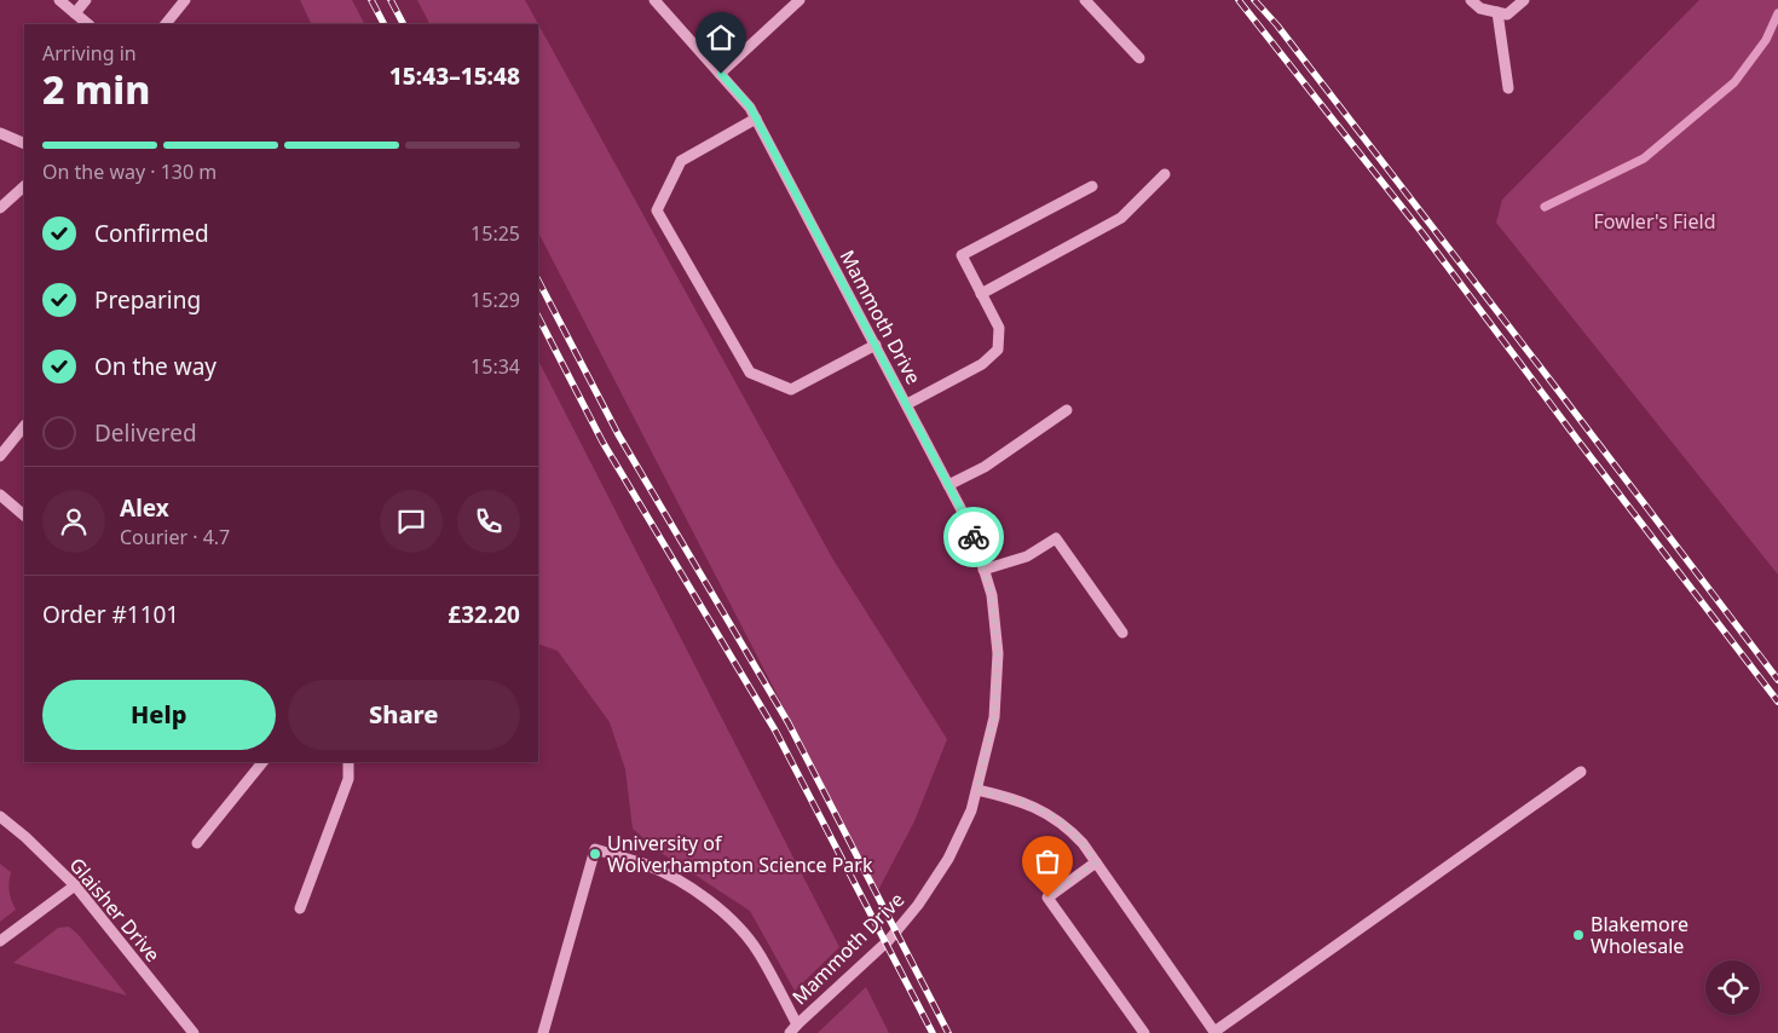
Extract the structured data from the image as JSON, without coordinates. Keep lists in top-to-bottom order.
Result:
{
  "streets": {
    "street": ["Mammoth Drive", "Glaisher Drive"]
  },
  "parks": ["Fowler's Field"],
  "places": ["University of Wolverhampton Science Park", "Blakemore Wholesale"],
  "page": {
    "heading": ["2 min", "Arriving in", "15:43–15:48"],
    "panel": [
      "Alex",
      "Courier · 4.7",
      "Order #1101",
      "£32.20"
    ],
    "bar": "On the way · 130 m",
    "list": [
      ["Confirmed", "15:25"],
      ["Preparing", "15:29"],
      ["On the way", "15:34"],
      "Delivered"
    ],
    "buttons": ["Help", "Share"]
  }
}
